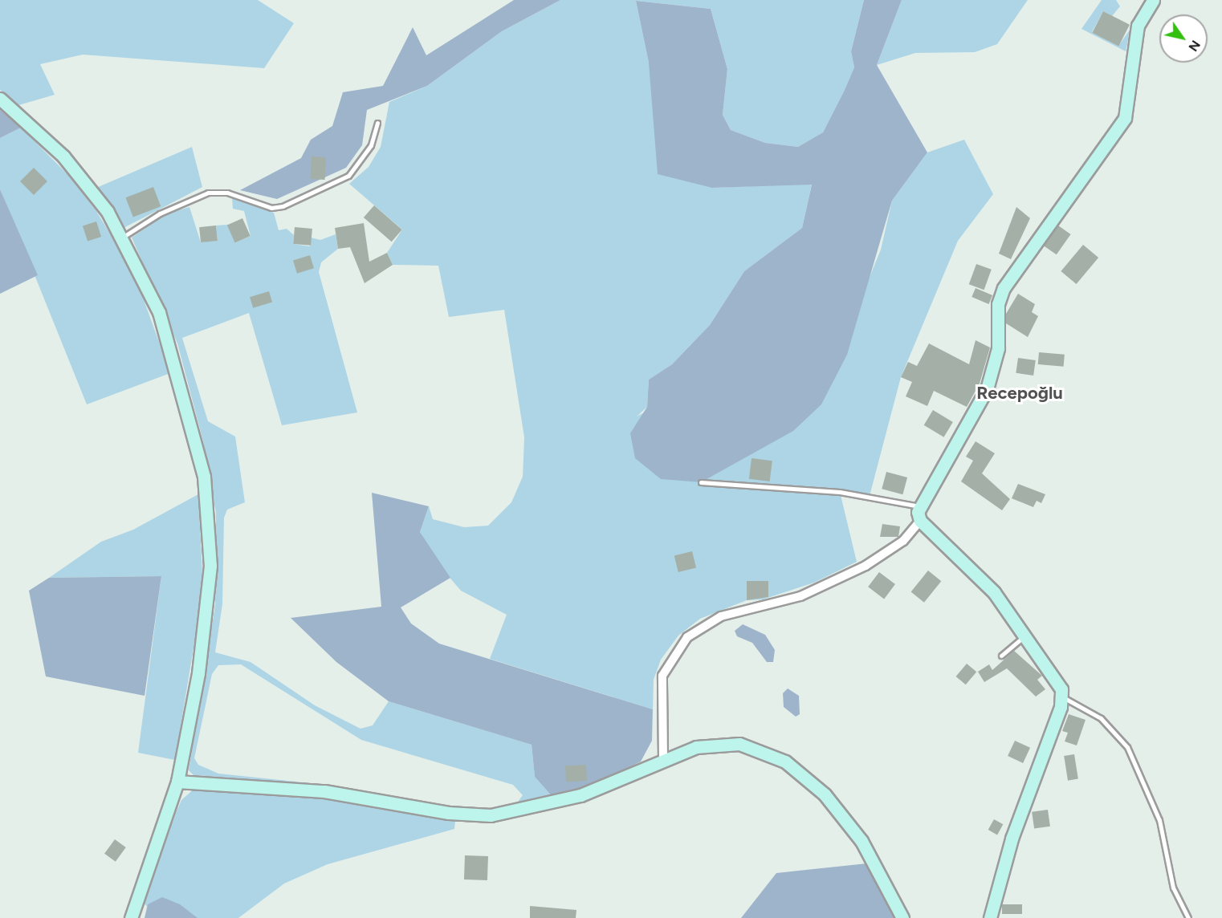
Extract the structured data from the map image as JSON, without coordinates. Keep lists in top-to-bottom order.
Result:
{
  "districts": ["Recepoğlu"],
  "north": "bottom right"
}
